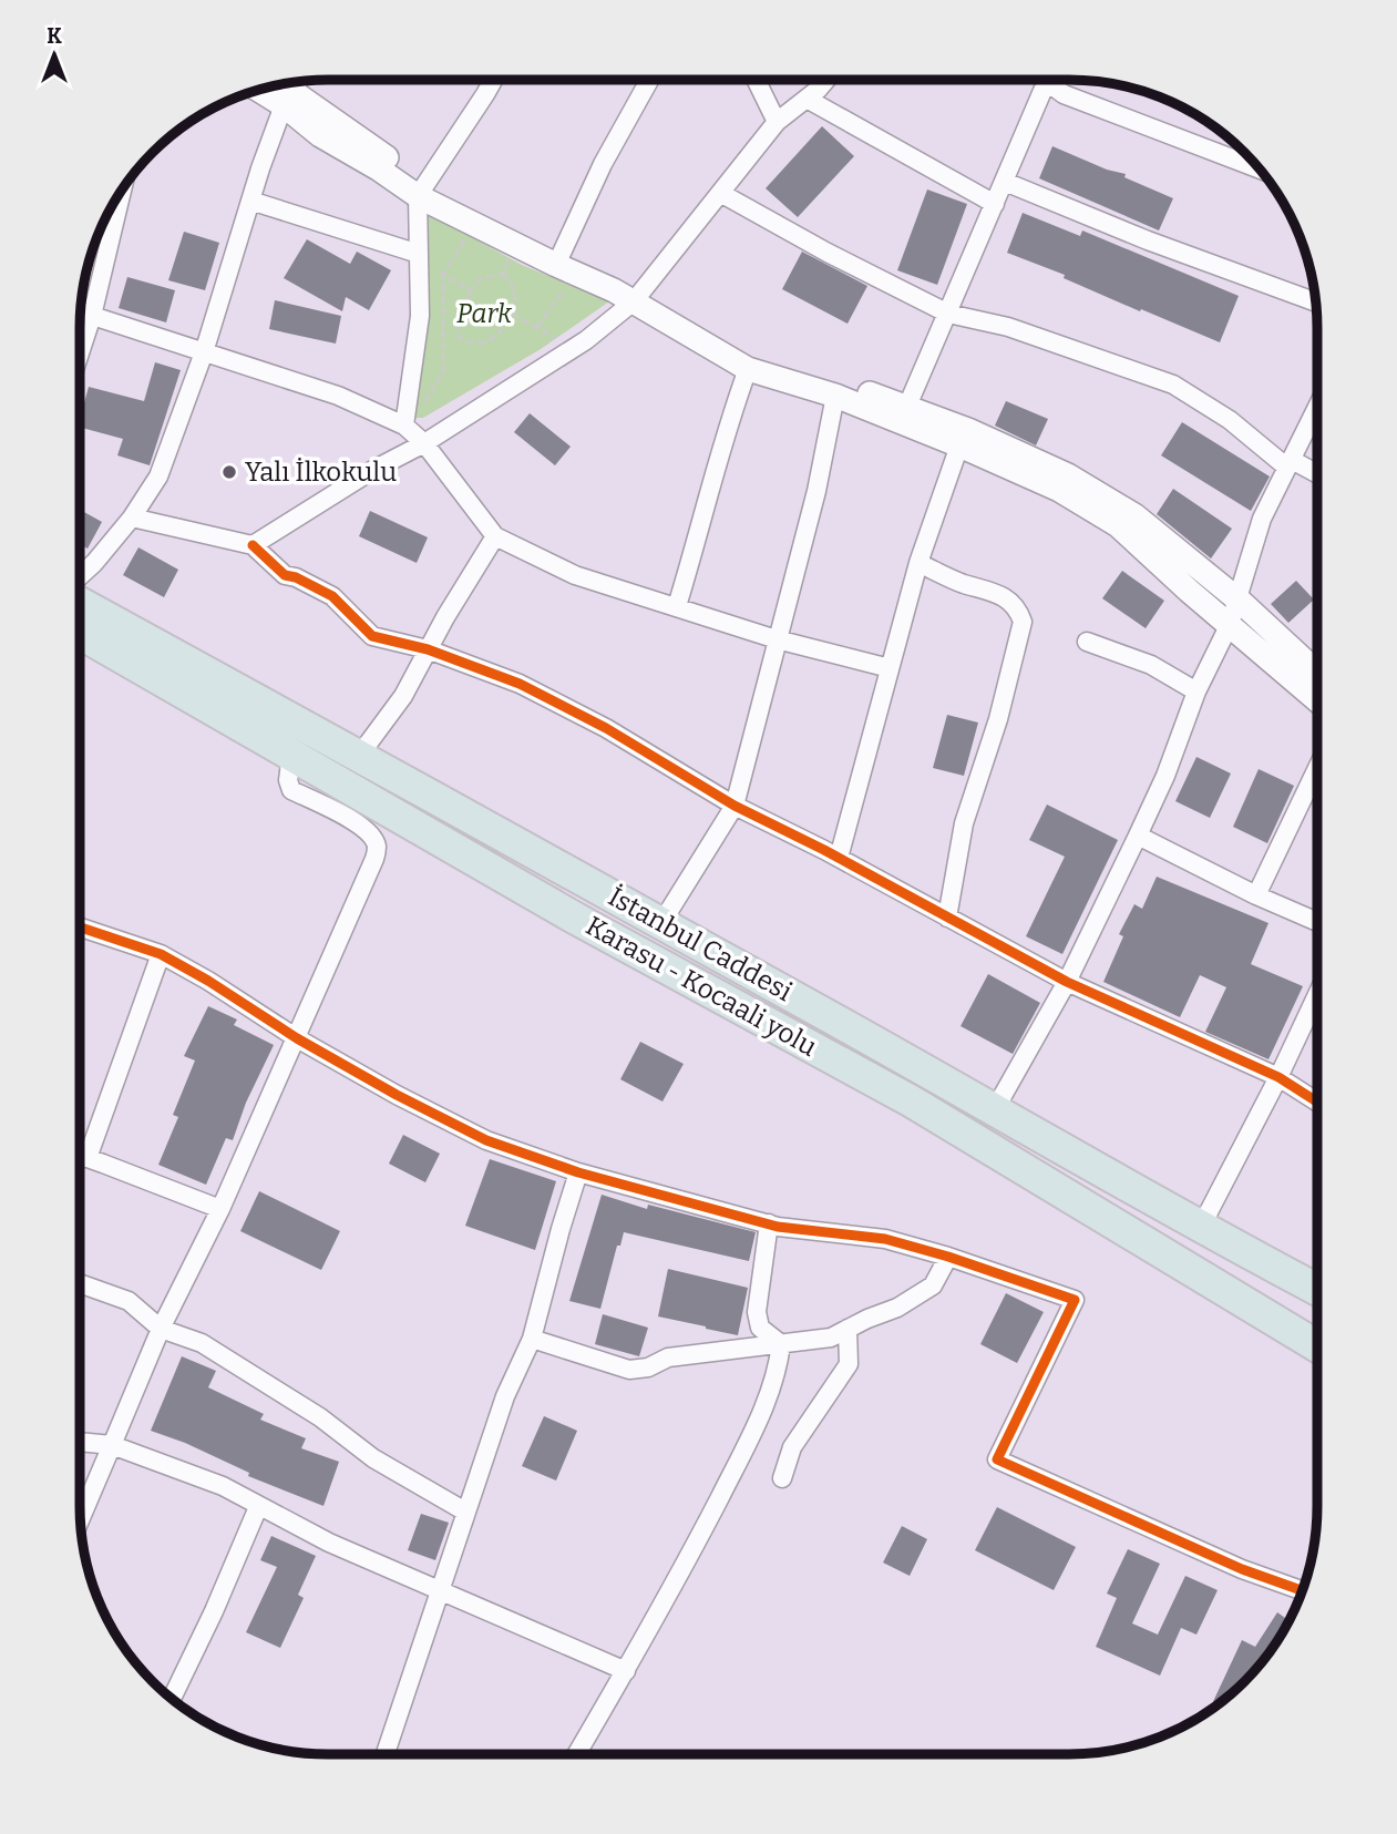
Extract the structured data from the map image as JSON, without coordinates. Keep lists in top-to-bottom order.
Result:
{
  "streets": {
    "highway": ["İstanbul Caddesi", "Karasu - Kocaali yolu"]
  },
  "parks": ["Park"],
  "places": ["Yalı İlkokulu"],
  "north": "top"
}
